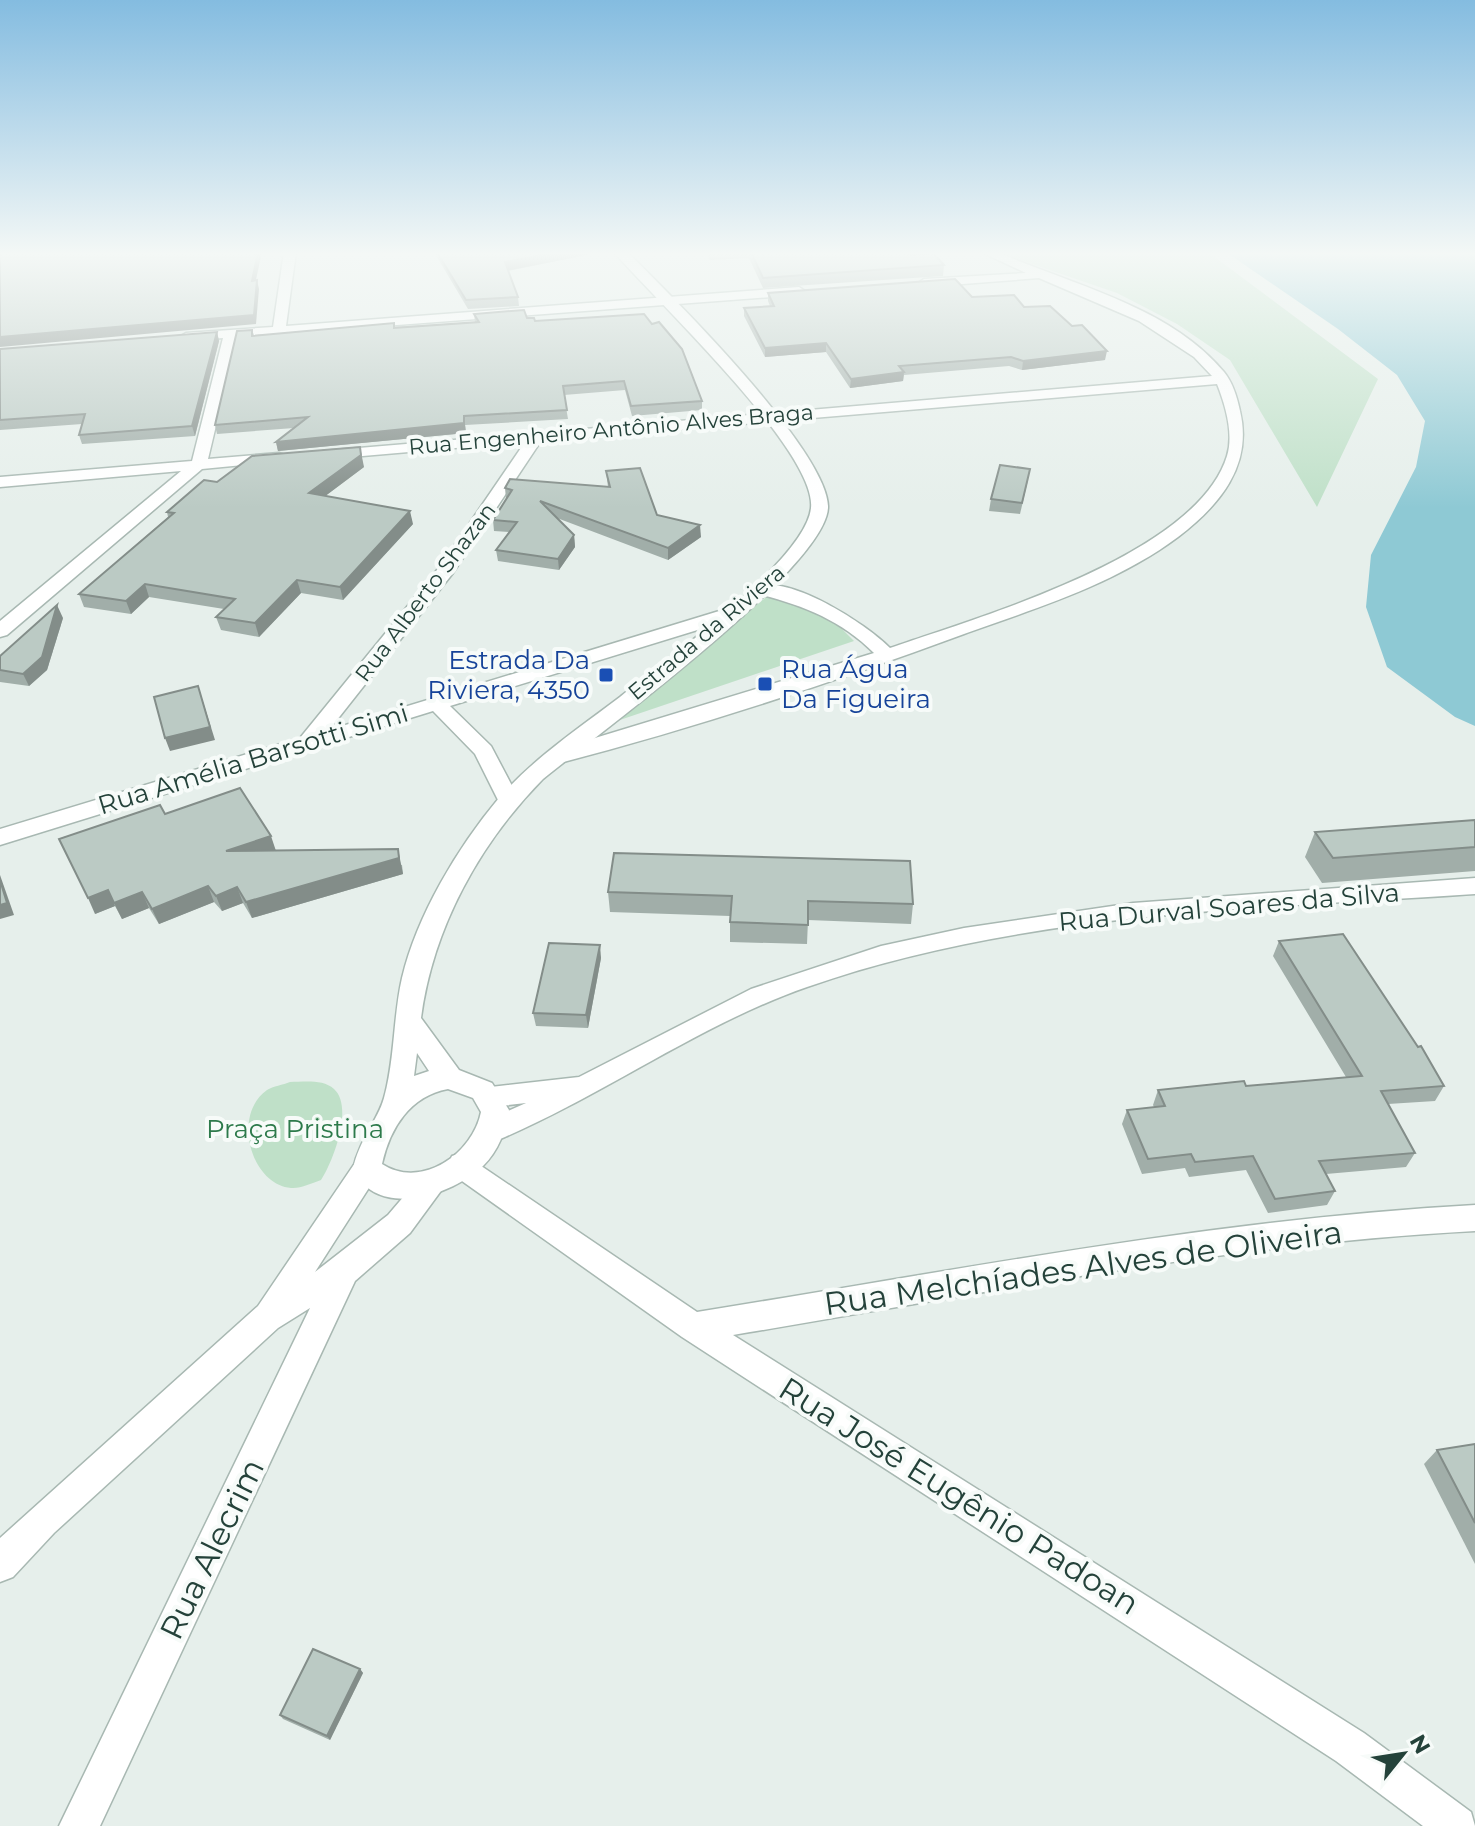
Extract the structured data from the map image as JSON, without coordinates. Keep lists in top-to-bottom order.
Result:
{
  "streets": {
    "street": [
      "Rua Engenheiro Antônio Alves Braga",
      "Rua Alberto Shazan",
      "Estrada da Riviera",
      "Rua Amélia Barsotti Simi",
      "Rua Durval Soares da Silva",
      "Rua Melchíades Alves de Oliveira",
      "Rua José Eugênio Padoan",
      "Rua Alecrim"
    ]
  },
  "crossings": [
    ["Rua Engenheiro Antônio Alves Braga", "Rua Alberto Shazan"],
    ["Rua Engenheiro Antônio Alves Braga", "Estrada da Riviera"],
    ["Rua Alberto Shazan", "Rua Amélia Barsotti Simi"],
    ["Estrada da Riviera", "Rua Amélia Barsotti Simi"],
    ["Estrada da Riviera", "Rua Durval Soares da Silva"],
    ["Estrada da Riviera", "Rua José Eugênio Padoan"],
    ["Rua Durval Soares da Silva", "Rua José Eugênio Padoan"],
    ["Rua Melchíades Alves de Oliveira", "Rua José Eugênio Padoan"]
  ],
  "parks": ["Praça Pristina"],
  "places": {
    "transit": ["Estrada Da Riviera, 4350", "Rua Água Da Figueira"]
  },
  "north": "top right"
}
